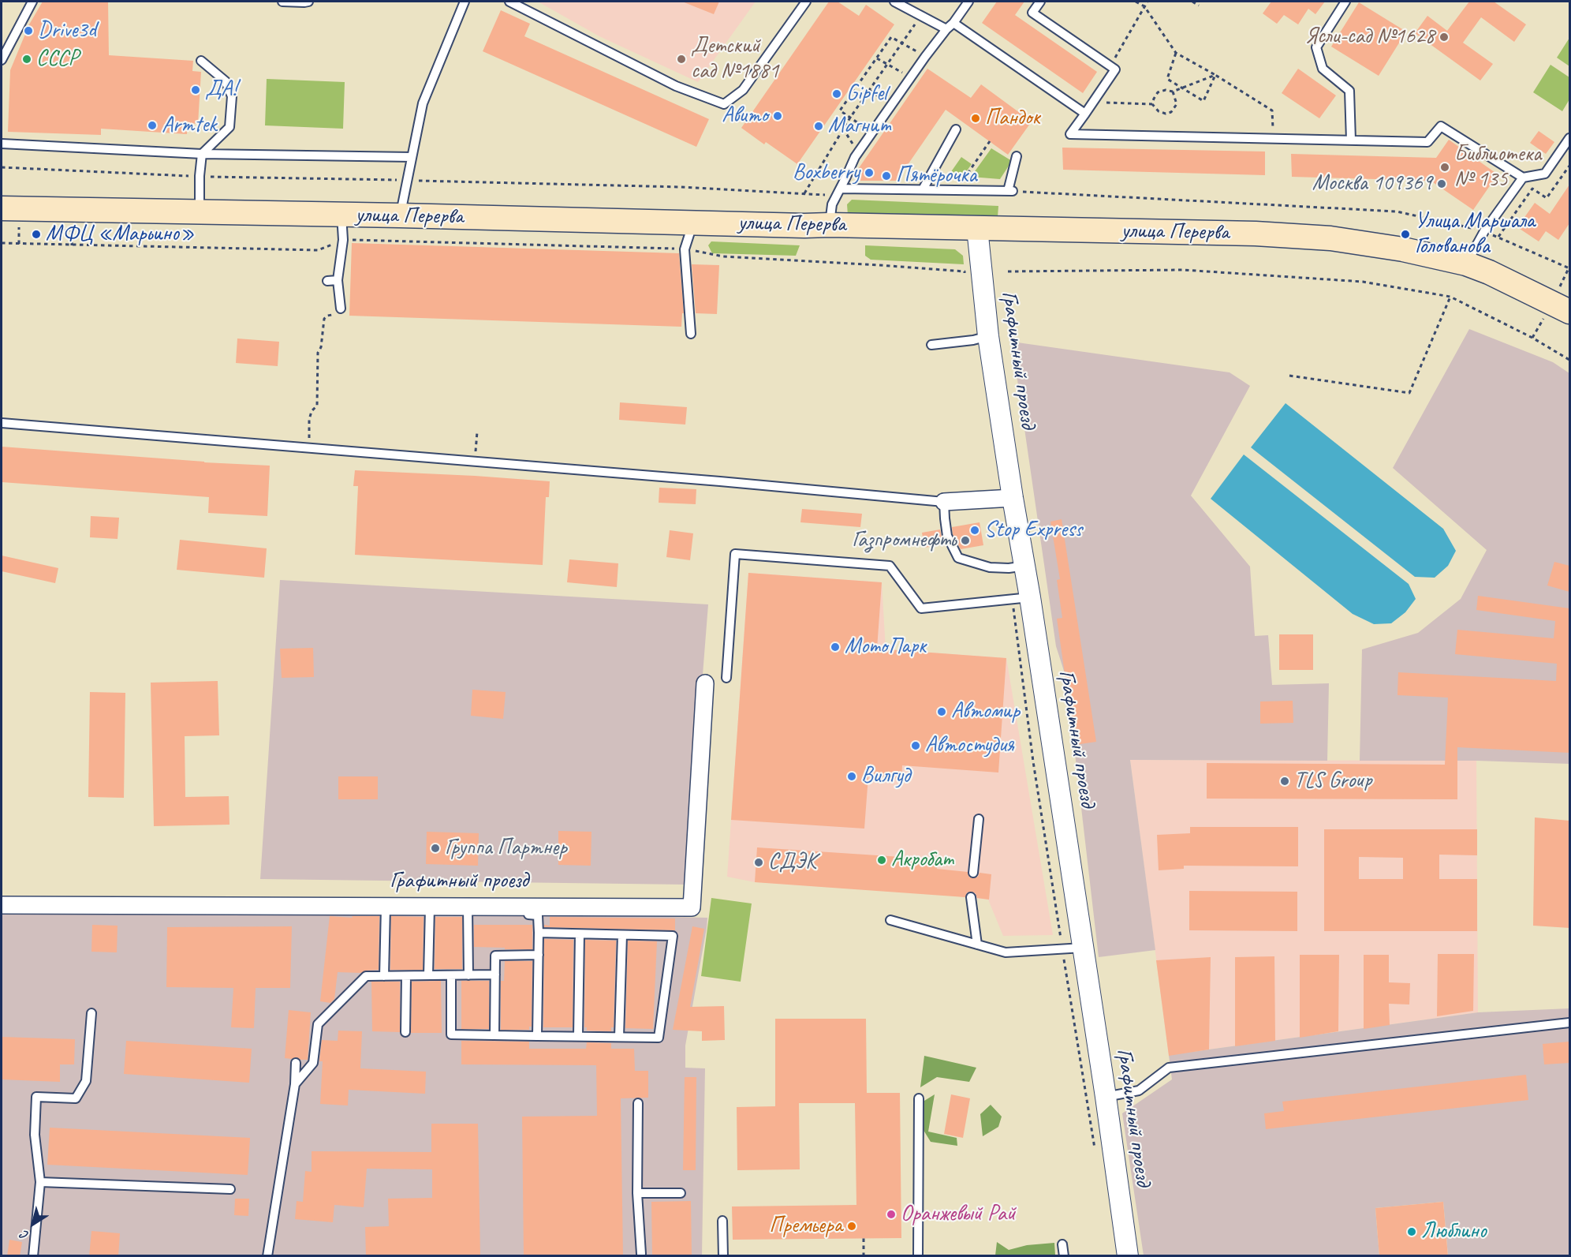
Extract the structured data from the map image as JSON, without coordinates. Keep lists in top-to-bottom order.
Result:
{
  "streets": {
    "main road": ["улица Перерва"],
    "street": ["Графитный проезд"]
  },
  "crossings": [
    ["улица Перерва", "Графитный проезд"]
  ],
  "places": [
    "Drive3d",
    "Ясли-сад №1628",
    "СССР",
    "Детский сад №1881",
    "ДА!",
    "Gipfel",
    "Авито",
    "Пандок",
    "Armtek",
    "Магнит",
    "Библиотека № 135",
    "Boxberry",
    "Пятёрочка",
    "Москва 109369",
    "МФЦ «Марьино»",
    "Улица Маршала Голованова",
    "Stop Express",
    "Газпромнефть",
    "МотоПарк",
    "Автомир",
    "Автостудия",
    "Вилгуд",
    "TLS Group",
    "Группа Партнер",
    "Акробат",
    "СДЭК",
    "Оранжевый Рай",
    "Премьера",
    "Люблино"
  ],
  "north": "bottom left"
}
